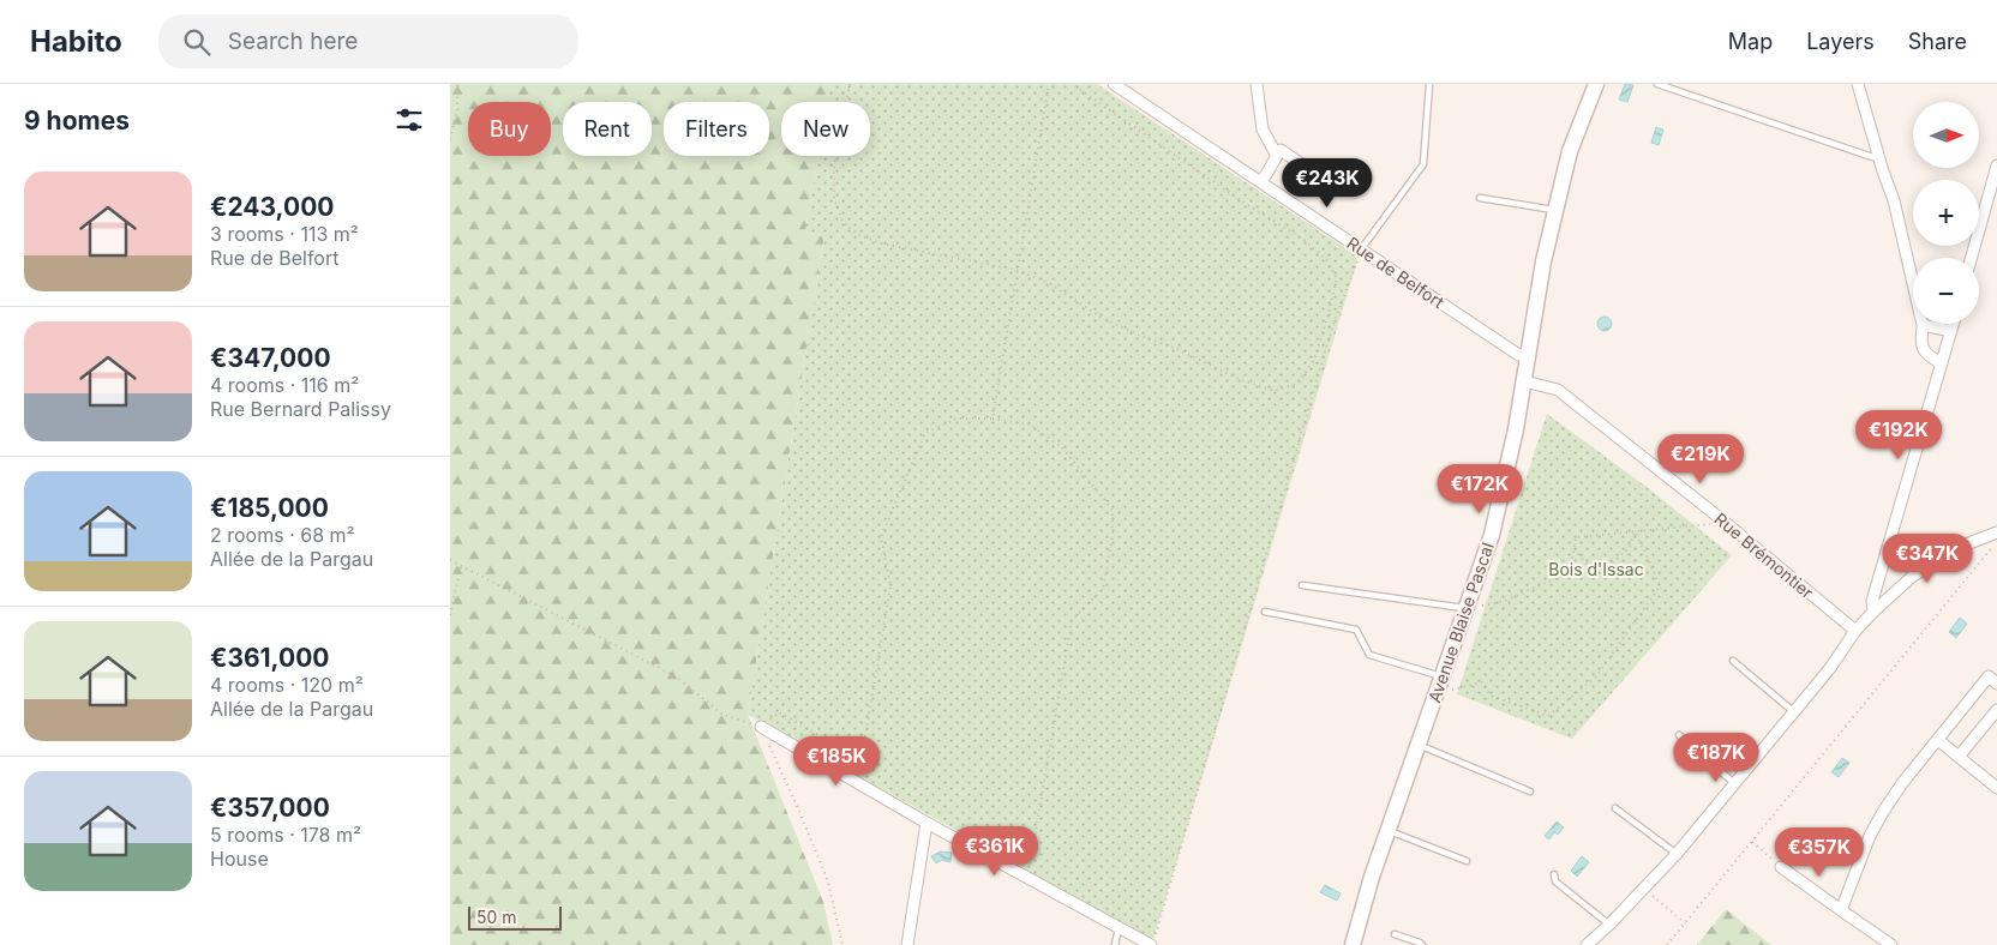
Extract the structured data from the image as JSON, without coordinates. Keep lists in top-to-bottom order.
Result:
{
  "streets": {
    "main road": ["Avenue Blaise Pascal"],
    "street": ["Rue de Belfort", "Rue Brémontier"]
  },
  "crossings": [
    ["Rue de Belfort", "Avenue Blaise Pascal"],
    ["Rue Brémontier", "Avenue Blaise Pascal"]
  ],
  "parks": ["Bois d'Issac"],
  "scale_bar": "50 m",
  "north": "right",
  "page": {
    "header": "Habito",
    "search": "Search here",
    "nav": ["Map", "Layers", "Share"],
    "heading": "9 homes",
    "map_buttons": ["+", "−"],
    "chip": [
      "Buy",
      "Rent",
      "Filters",
      "New"
    ],
    "list": [
      {
        "name": "€243,000",
        "note": "3 rooms · 113 m² · Rue de Belfort"
      },
      {
        "name": "€347,000",
        "note": "4 rooms · 116 m² · Rue Bernard Palissy"
      },
      {
        "name": "€185,000",
        "note": "2 rooms · 68 m² · Allée de la Pargau"
      },
      {
        "name": "€361,000",
        "note": "4 rooms · 120 m² · Allée de la Pargau"
      },
      {
        "name": "€357,000",
        "note": "5 rooms · 178 m² · House"
      }
    ],
    "price": [
      "€243K",
      "€192K",
      "€219K",
      "€172K",
      "€347K",
      "€187K",
      "€185K",
      "€361K",
      "€357K"
    ],
    "scale": "50 m"
  }
}
